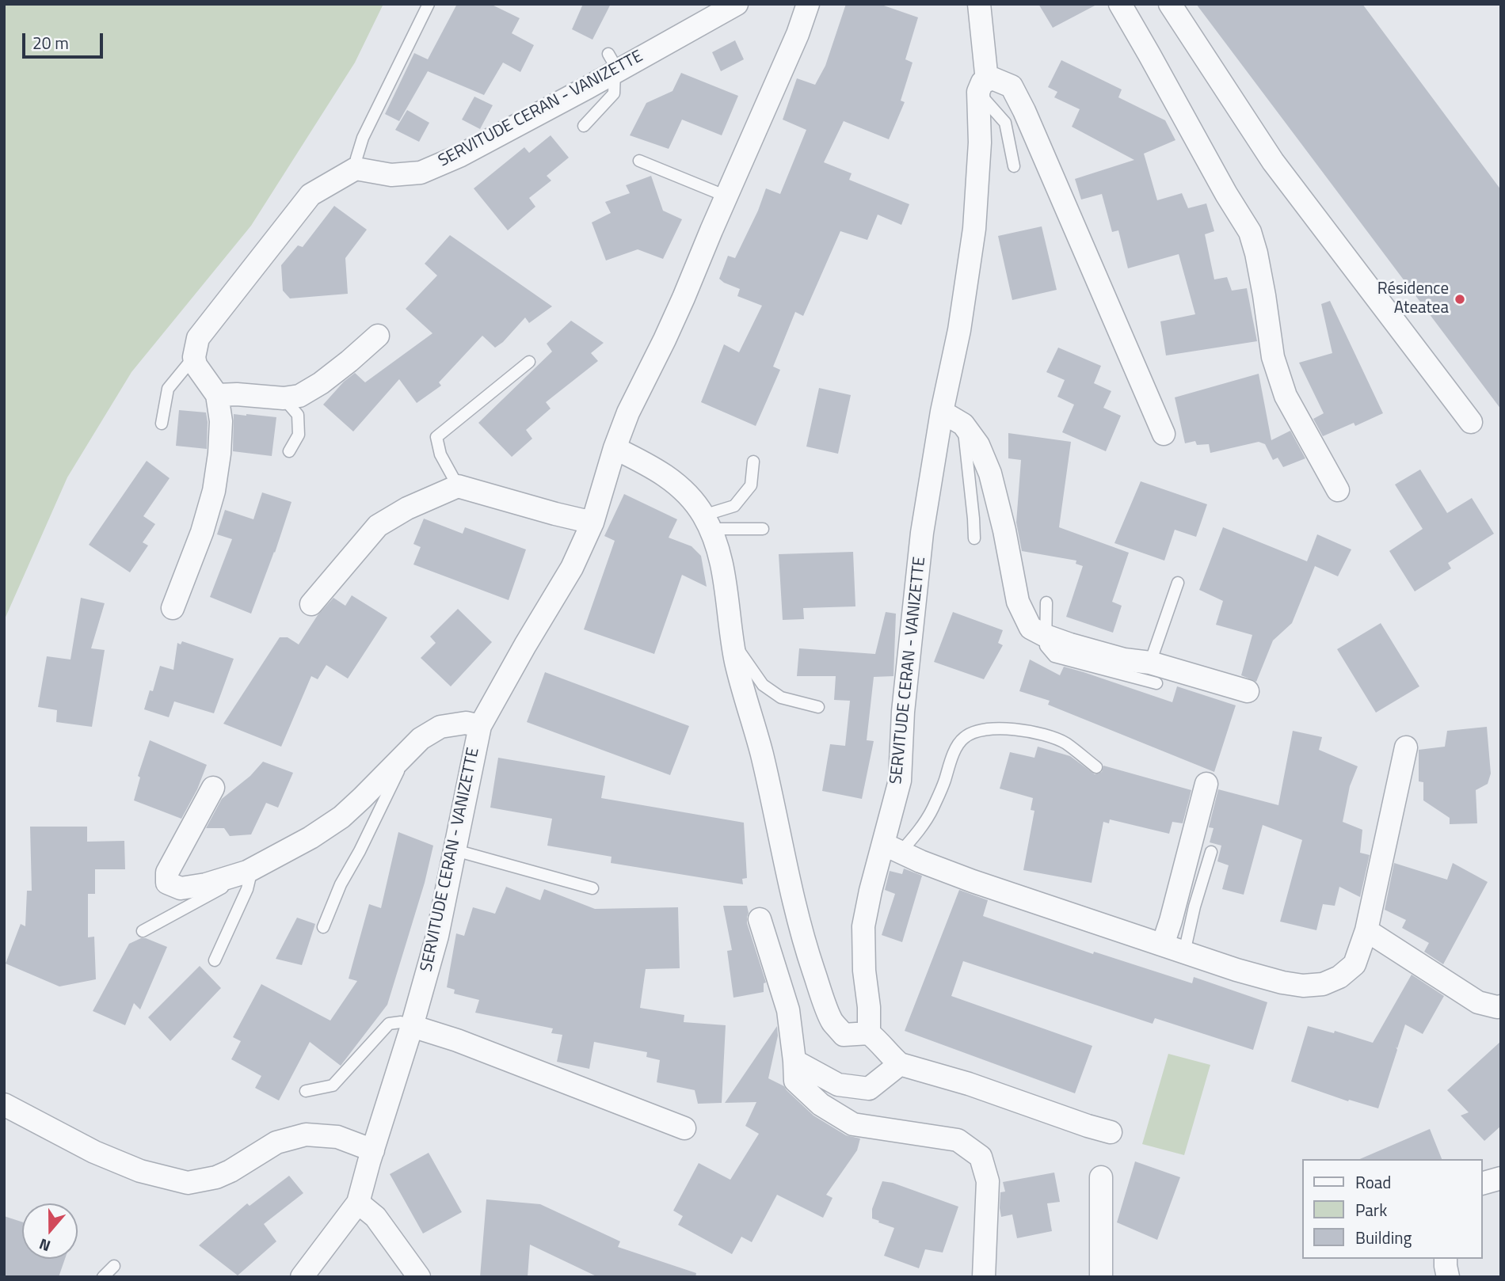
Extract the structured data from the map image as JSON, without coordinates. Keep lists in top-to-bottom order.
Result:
{
  "streets": {
    "street": ["SERVITUDE CERAN - VANIZETTE"]
  },
  "places": ["Résidence Ateatea"],
  "legend": ["Road", "Park", "Building"],
  "scale_bar": "20 m",
  "north": "bottom"
}
